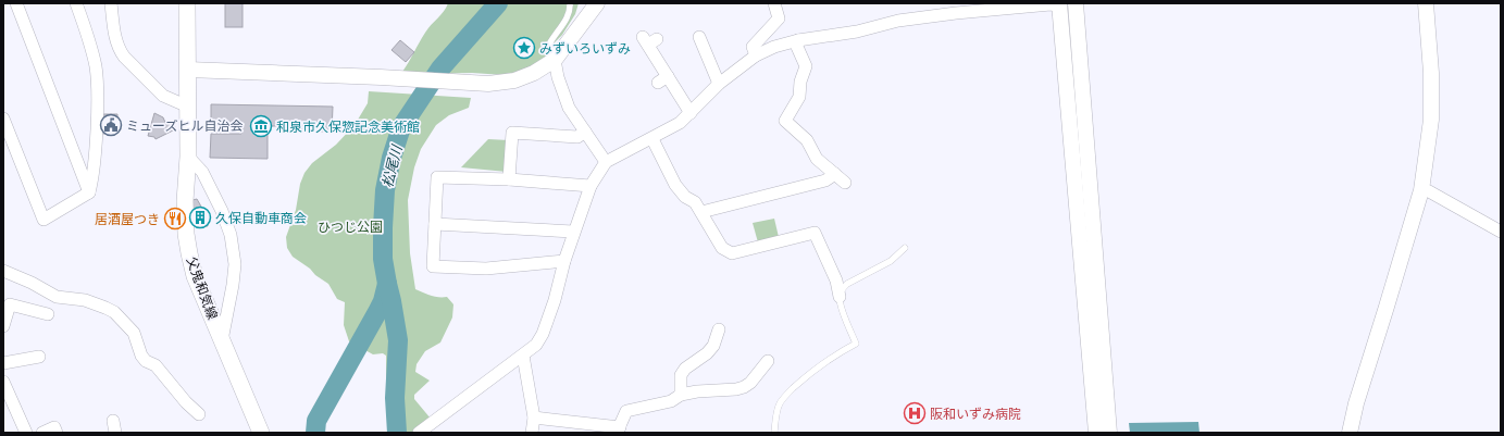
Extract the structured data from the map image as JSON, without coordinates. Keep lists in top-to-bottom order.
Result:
{
  "streets": {
    "main road": ["父鬼和気線"]
  },
  "water": ["松尾川"],
  "parks": ["ひつじ公園"],
  "places": {
    "place": ["みずいろいずみ"],
    "public building": ["ミューズヒル自治会"],
    "museum": ["和泉市久保惣記念美術館"],
    "building": ["久保自動車商会"],
    "restaurant": ["居酒屋つき"],
    "hospital": ["阪和いずみ病院"]
  }
}
